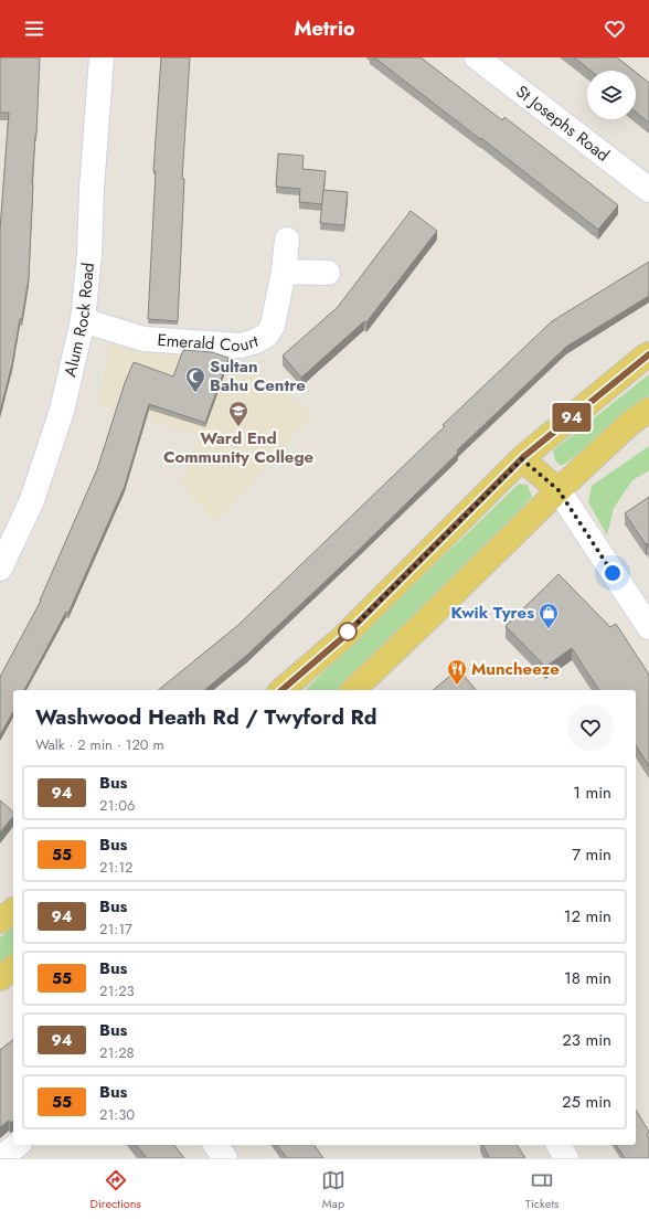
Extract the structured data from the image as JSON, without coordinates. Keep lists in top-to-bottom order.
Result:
{
  "streets": {
    "street": ["St Josephs Road", "Alum Rock Road", "Emerald Court"]
  },
  "crossings": [
    ["Alum Rock Road", "Emerald Court"]
  ],
  "places": {
    "mosque": ["Sultan Bahu Centre"],
    "school or university": ["Ward End Community College"],
    "shop": ["Kwik Tyres"],
    "restaurant": ["Muncheeze"]
  },
  "lines": ["bus line 94"],
  "page": {
    "header": "Metrio",
    "on_map": "94",
    "heading": ["Washwood Heath Rd / Twyford Rd", "Walk · 2 min · 120 m"],
    "list": [
      {
        "mark": "94",
        "name": "Bus",
        "note": "21:06",
        "value": "1 min"
      },
      {
        "mark": "55",
        "name": "Bus",
        "note": "21:12",
        "value": "7 min"
      },
      {
        "mark": "94",
        "name": "Bus",
        "note": "21:17",
        "value": "12 min"
      },
      {
        "mark": "55",
        "name": "Bus",
        "note": "21:23",
        "value": "18 min"
      },
      {
        "mark": "94",
        "name": "Bus",
        "note": "21:28",
        "value": "23 min"
      },
      {
        "mark": "55",
        "name": "Bus",
        "note": "21:30",
        "value": "25 min"
      }
    ],
    "tabs": ["Directions", "Map", "Tickets"]
  }
}
